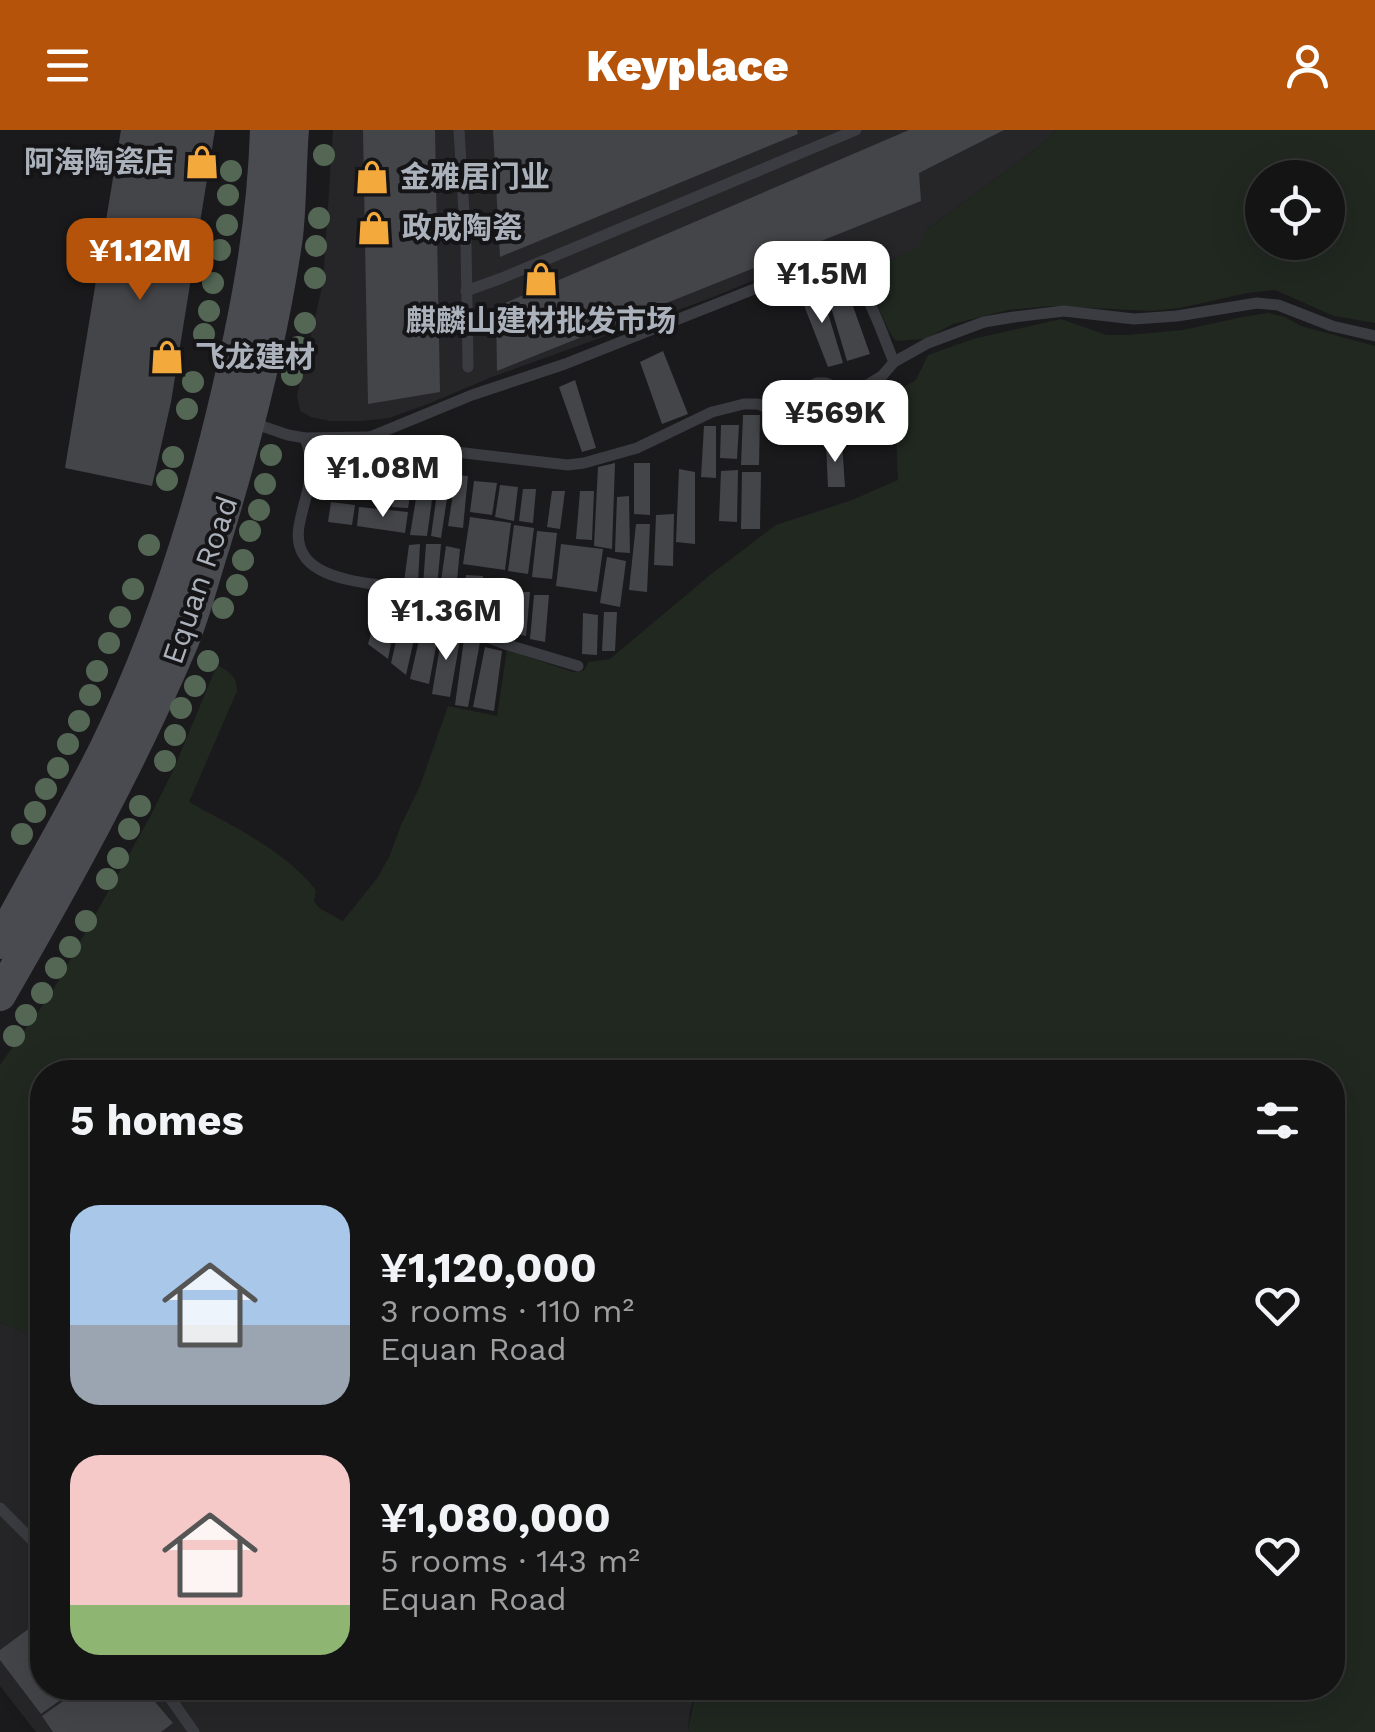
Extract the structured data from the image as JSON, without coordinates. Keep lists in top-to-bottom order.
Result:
{
  "streets": {
    "main road": ["Equan Road"]
  },
  "places": {
    "shop": [
      "阿海陶瓷店",
      "金雅居门业",
      "政成陶瓷",
      "麒麟山建材批发市场",
      "飞龙建材"
    ]
  },
  "page": {
    "header": "Keyplace",
    "price": [
      "¥1.12M",
      "¥1.5M",
      "¥569K",
      "¥1.08M",
      "¥1.36M"
    ],
    "heading": "5 homes",
    "list": [
      {
        "name": "¥1,120,000",
        "note": "3 rooms · 110 m² · Equan Road"
      },
      {
        "name": "¥1,080,000",
        "note": "5 rooms · 143 m² · Equan Road"
      }
    ]
  }
}
